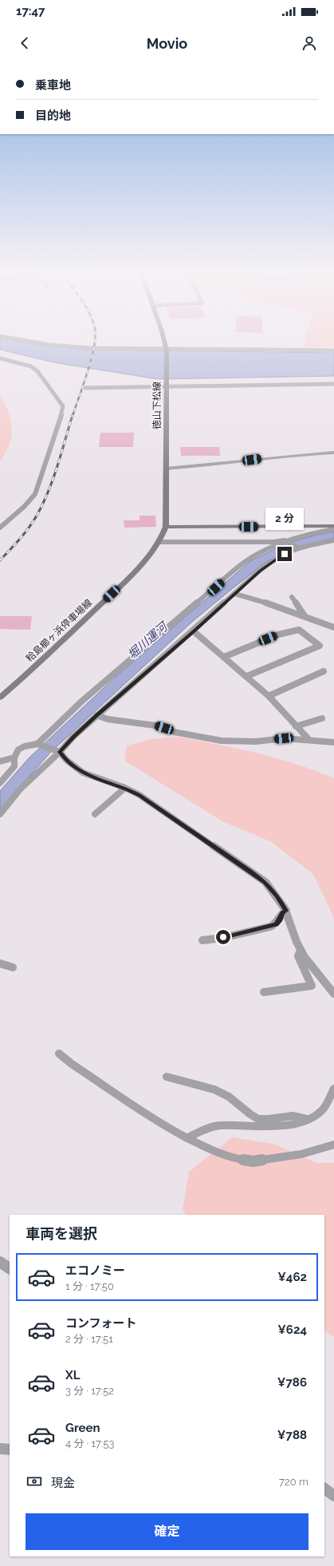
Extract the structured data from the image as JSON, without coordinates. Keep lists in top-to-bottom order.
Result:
{
  "streets": {
    "main road": ["徳山下松線", "粭島櫛ヶ浜停車場線"]
  },
  "crossings": [
    ["徳山下松線", "粭島櫛ヶ浜停車場線"]
  ],
  "water": ["堀川運河"],
  "page": {
    "status": "17:47",
    "header": "Movio",
    "banner": ["乗車地", "目的地"],
    "bubble": "2 分",
    "heading": "車両を選択",
    "list": [
      {
        "name": "エコノミー",
        "note": "1 分 · 17:50",
        "value": "¥462"
      },
      {
        "name": "コンフォート",
        "note": "2 分 · 17:51",
        "value": "¥624"
      },
      {
        "name": "XL",
        "note": "3 分 · 17:52",
        "value": "¥786"
      },
      {
        "name": "Green",
        "note": "4 分 · 17:53",
        "value": "¥788"
      }
    ],
    "pay": ["現金", "720 m"],
    "buttons": "確定"
  }
}
